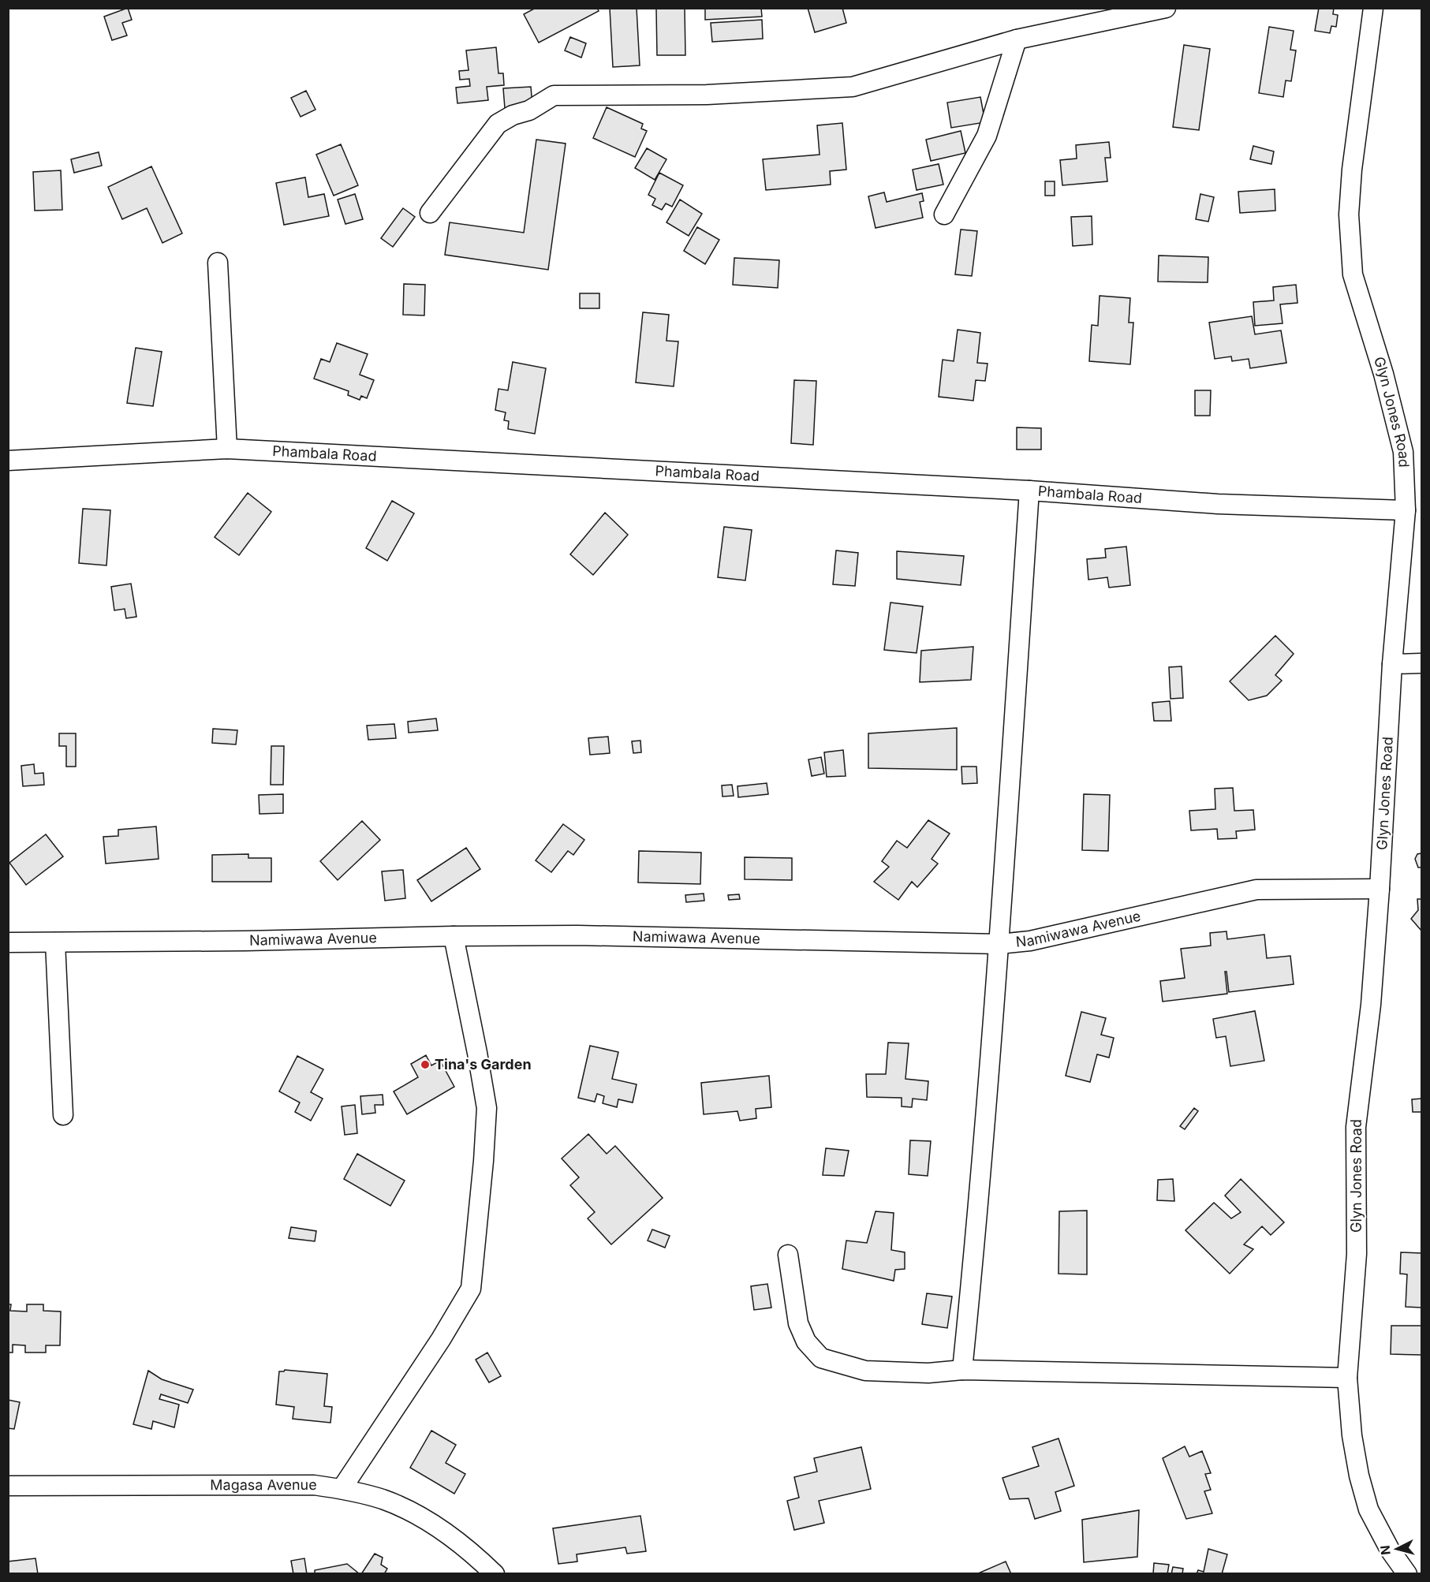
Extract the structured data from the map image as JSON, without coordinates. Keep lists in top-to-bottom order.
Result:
{
  "streets": {
    "street": [
      "Glyn Jones Road",
      "Phambala Road",
      "Namiwawa Avenue",
      "Magasa Avenue"
    ]
  },
  "crossings": [
    ["Glyn Jones Road", "Phambala Road"],
    ["Glyn Jones Road", "Namiwawa Avenue"]
  ],
  "places": ["Tina's Garden"],
  "north": "left"
}
